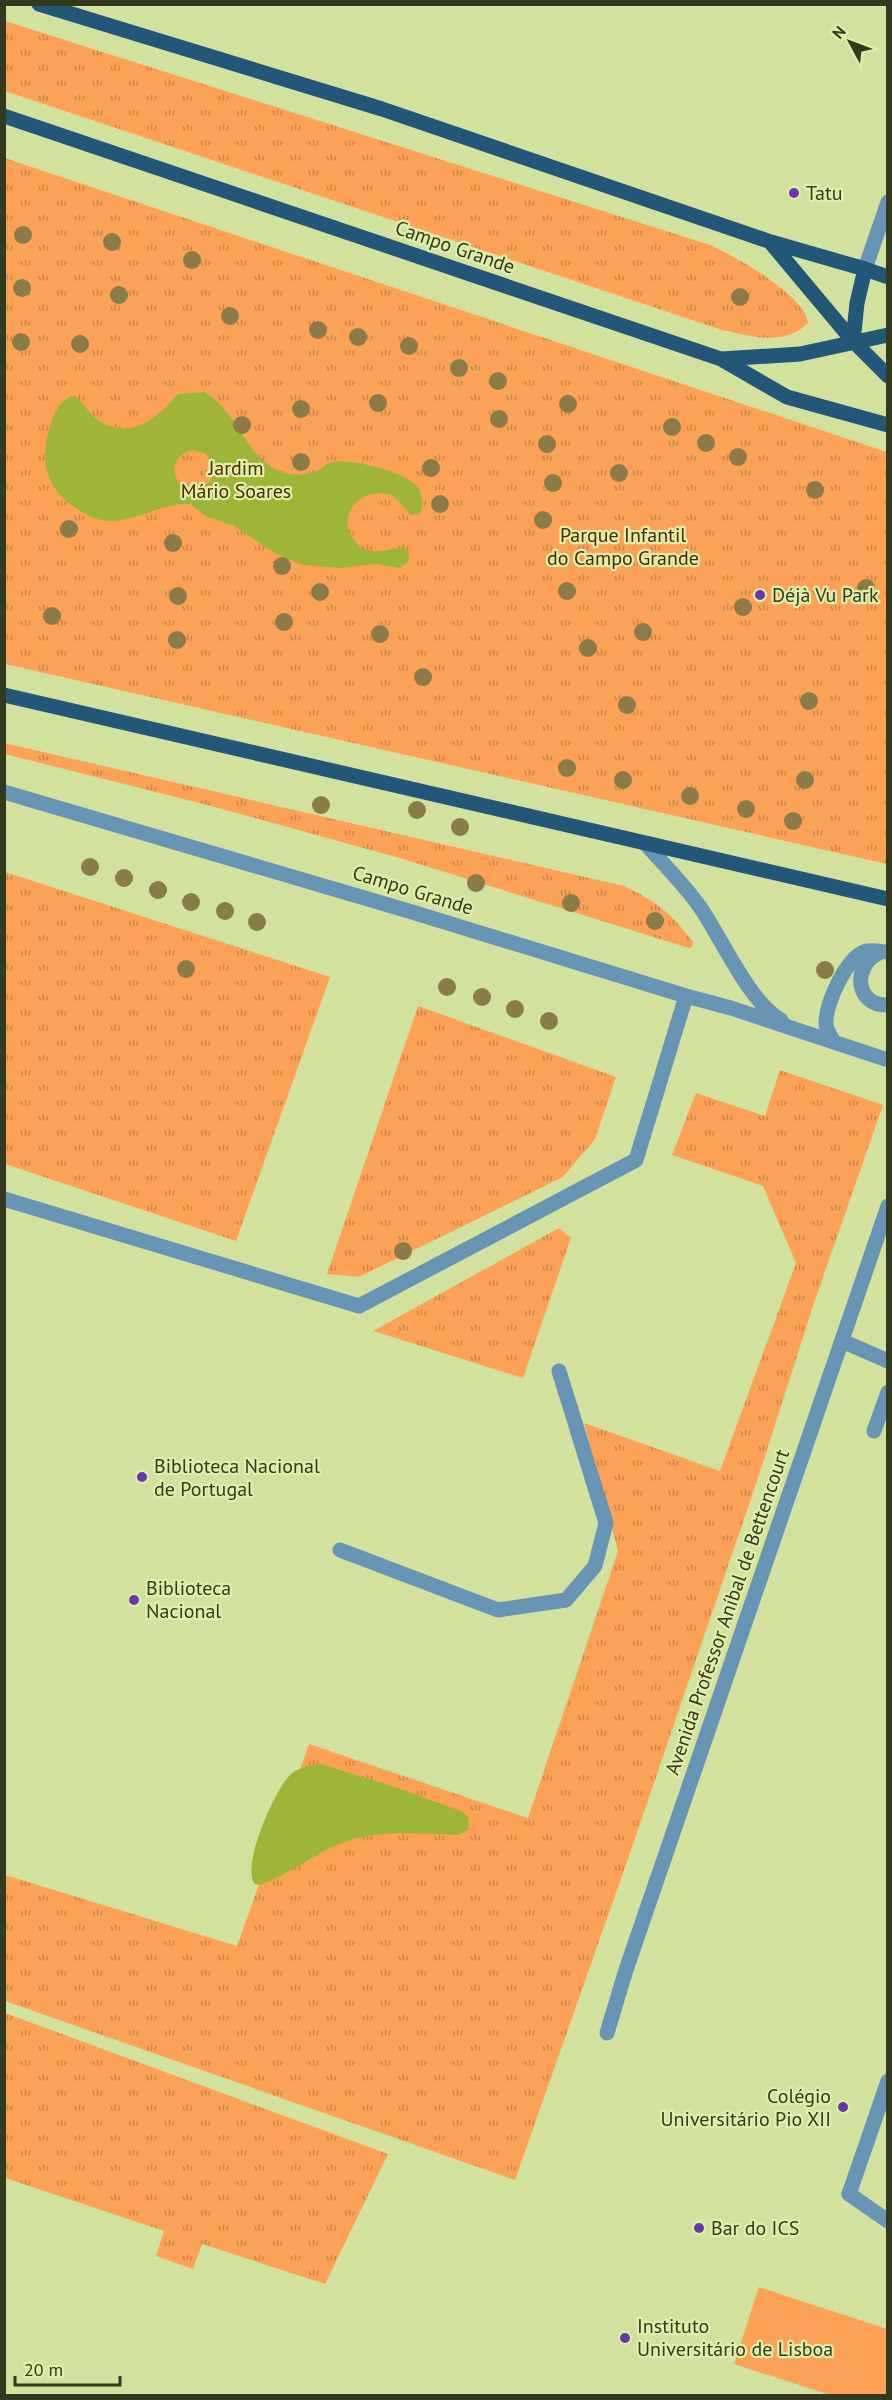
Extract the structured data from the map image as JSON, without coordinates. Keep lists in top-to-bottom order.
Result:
{
  "streets": {
    "main road": ["Campo Grande"],
    "street": ["Avenida Professor Aníbal de Bettencourt"]
  },
  "parks": ["Jardim Mário Soares", "Parque Infantil do Campo Grande"],
  "places": [
    "Tatu",
    "Déjà Vu Park",
    "Biblioteca Nacional de Portugal",
    "Biblioteca Nacional",
    "Colégio Universitário Pio XII",
    "Bar do ICS",
    "Instituto Universitário de Lisboa"
  ],
  "scale_bar": "20 m",
  "north": "top left"
}
